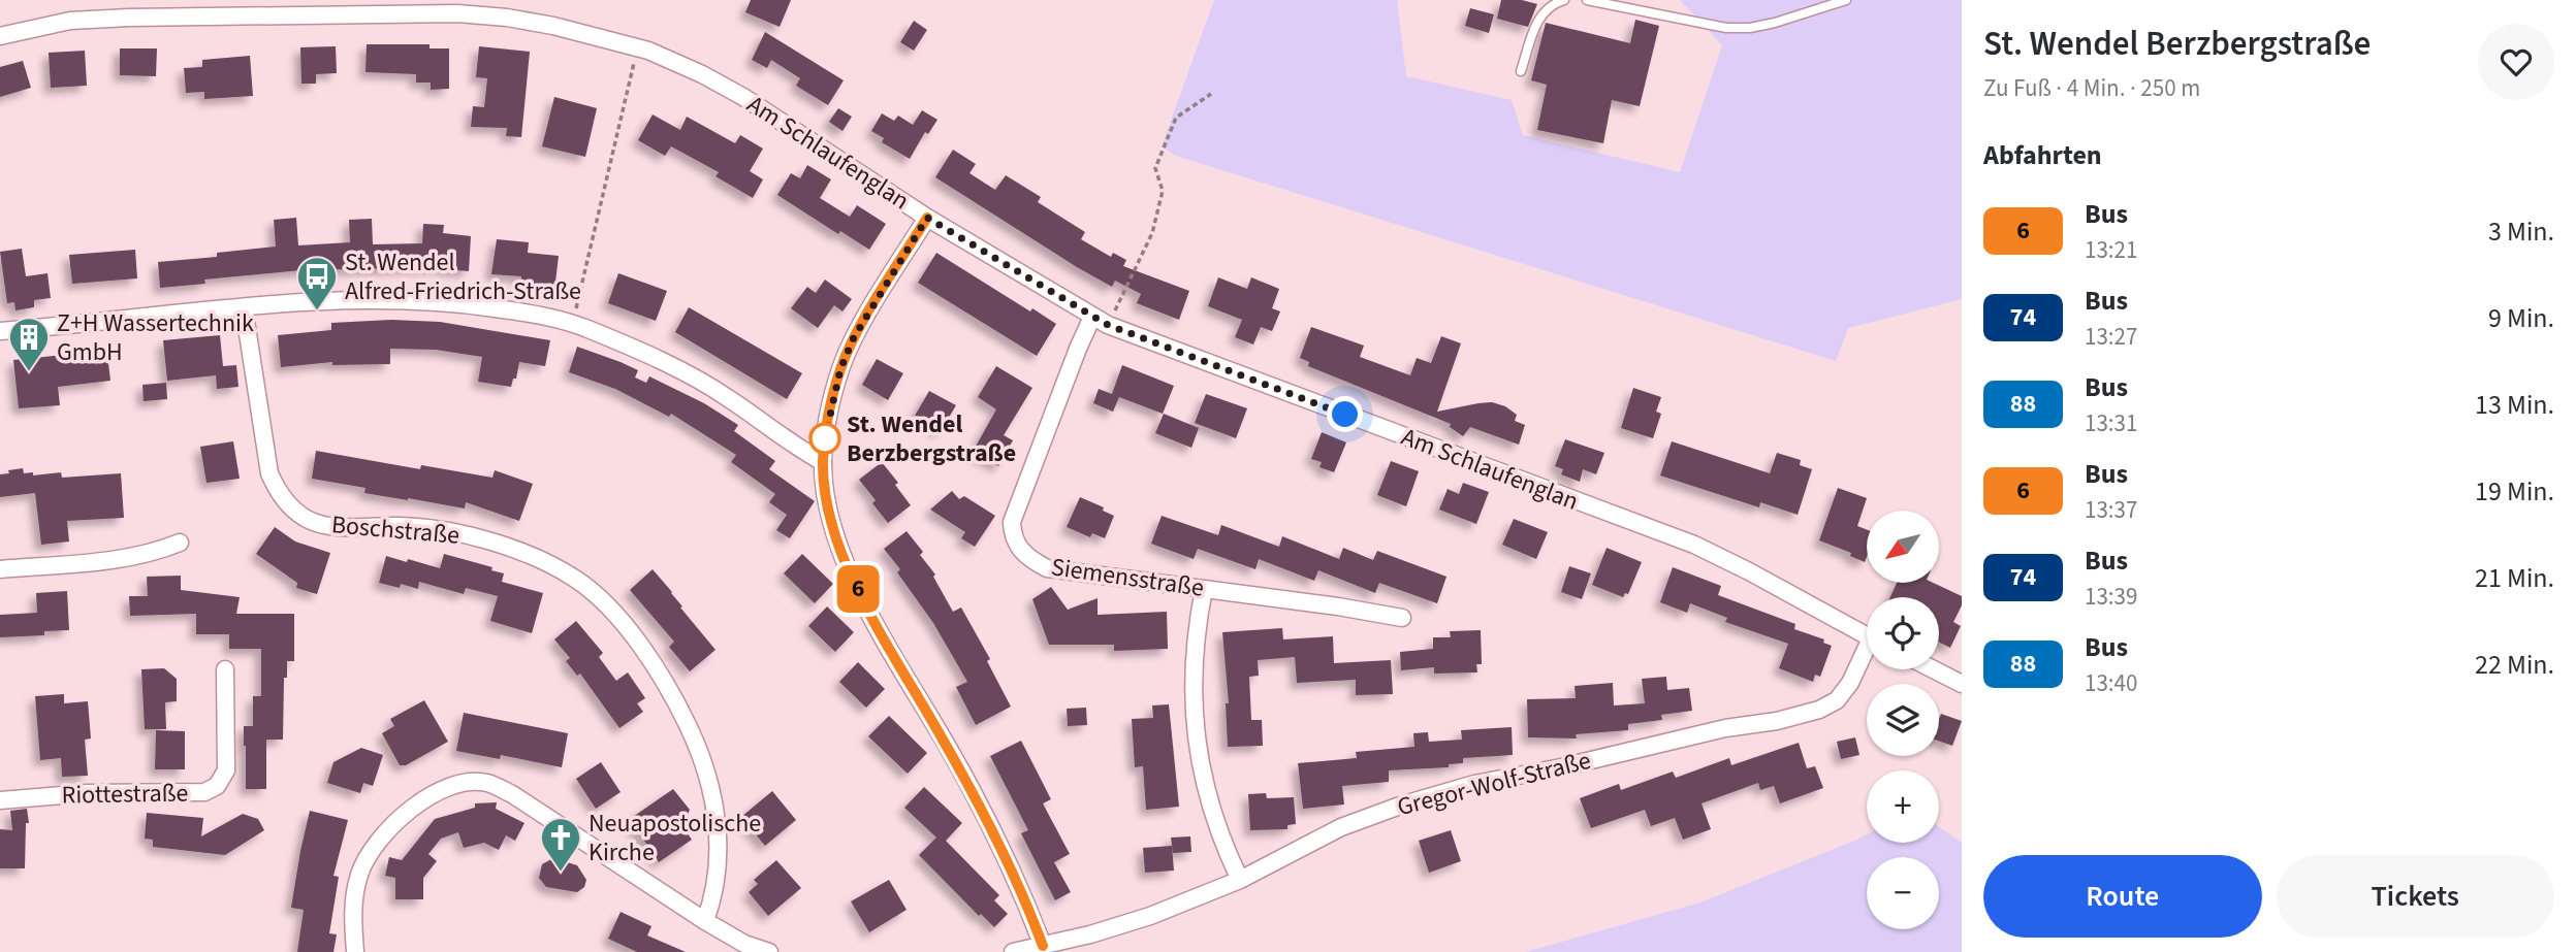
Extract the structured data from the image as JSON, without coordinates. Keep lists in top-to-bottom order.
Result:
{
  "streets": {
    "street": [
      "Am Schlaufenglan",
      "Boschstraße",
      "Siemensstraße",
      "Gregor-Wolf-Straße",
      "Riottestraße"
    ]
  },
  "crossings": [
    ["Am Schlaufenglan", "Siemensstraße"]
  ],
  "places": {
    "bus stop": ["St. Wendel Alfred-Friedrich-Straße"],
    "building": ["Z+H Wassertechnik GmbH"],
    "other": ["St. Wendel Berzbergstraße"],
    "church": ["Neuapostolische Kirche"]
  },
  "lines": ["bus line 6"],
  "north": "bottom left",
  "page": {
    "on_map": "6",
    "heading": [
      ["St. Wendel Berzbergstraße", "Zu Fuß · 4 Min. · 250 m"],
      "Abfahrten"
    ],
    "list": [
      {
        "mark": "6",
        "name": "Bus",
        "note": "13:21",
        "value": "3 Min."
      },
      {
        "mark": "74",
        "name": "Bus",
        "note": "13:27",
        "value": "9 Min."
      },
      {
        "mark": "88",
        "name": "Bus",
        "note": "13:31",
        "value": "13 Min."
      },
      {
        "mark": "6",
        "name": "Bus",
        "note": "13:37",
        "value": "19 Min."
      },
      {
        "mark": "74",
        "name": "Bus",
        "note": "13:39",
        "value": "21 Min."
      },
      {
        "mark": "88",
        "name": "Bus",
        "note": "13:40",
        "value": "22 Min."
      }
    ],
    "map_buttons": ["+", "−"],
    "buttons": ["Route", "Tickets"]
  }
}
